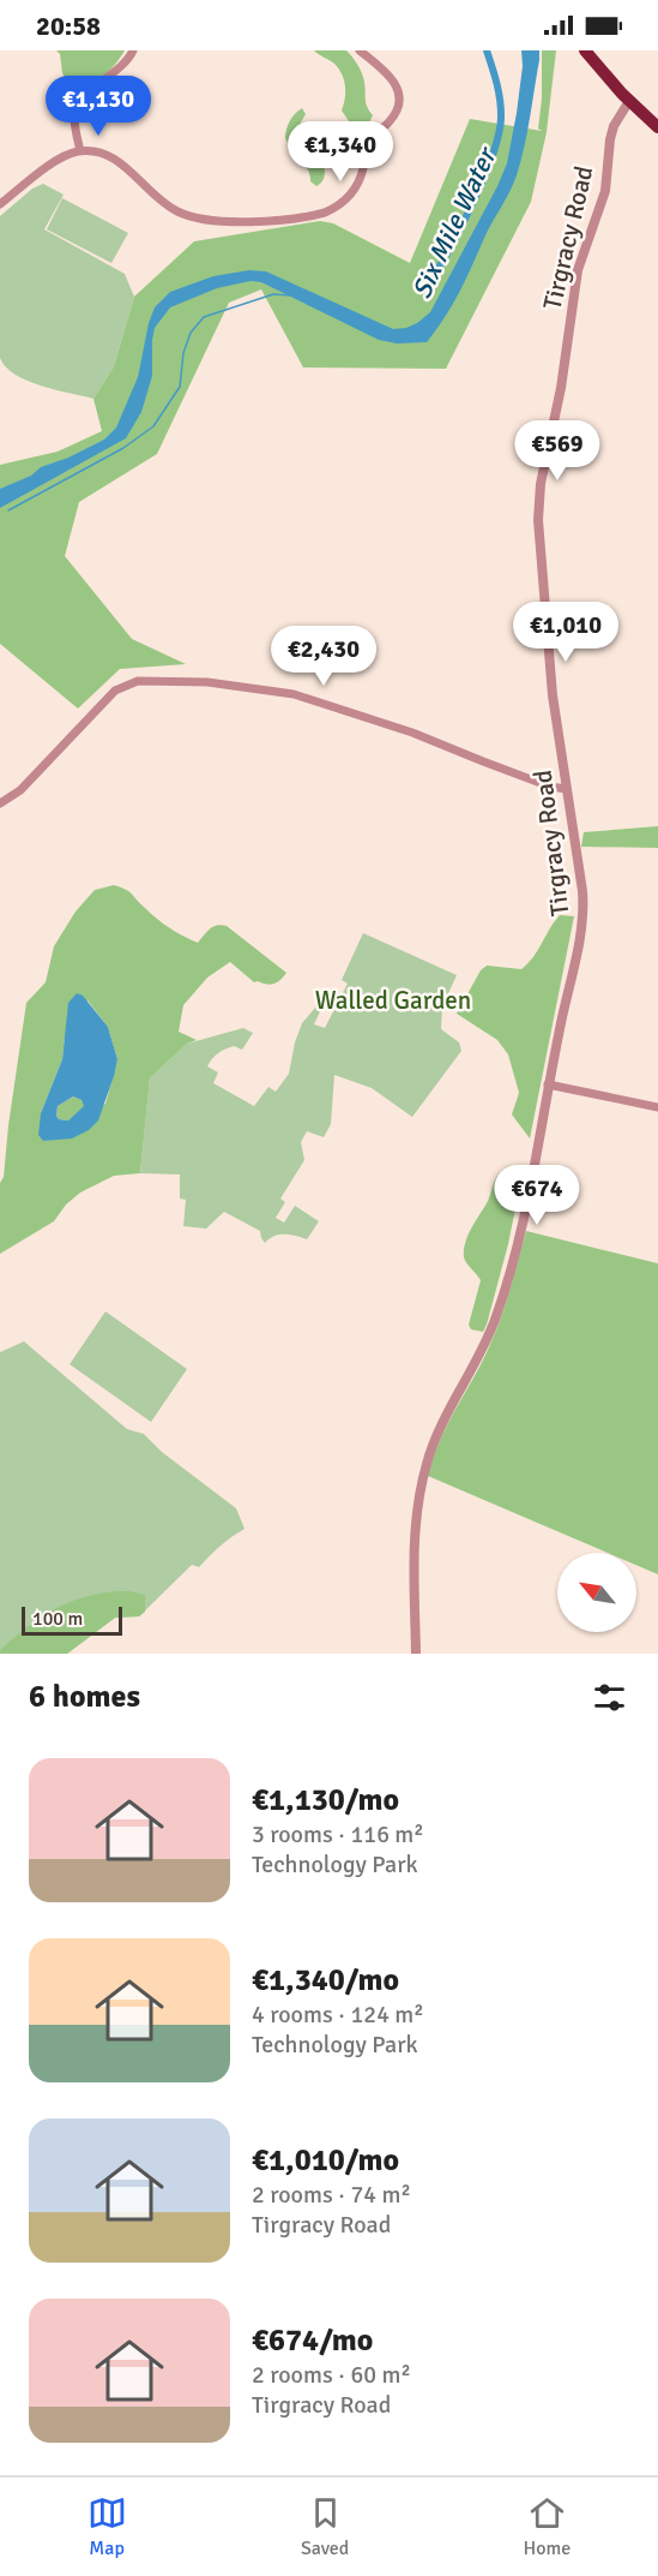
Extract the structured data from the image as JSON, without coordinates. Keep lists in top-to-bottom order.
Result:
{
  "streets": {
    "street": ["Tirgracy Road"]
  },
  "water": ["Six Mile Water"],
  "parks": ["Walled Garden"],
  "scale_bar": "100 m",
  "north": "top left",
  "page": {
    "status": "20:58",
    "price": [
      "€1,130",
      "€1,340",
      "€569",
      "€1,010",
      "€2,430",
      "€674"
    ],
    "scale": "100 m",
    "heading": "6 homes",
    "list": [
      {
        "name": "€1,130/mo",
        "note": "3 rooms · 116 m² · Technology Park"
      },
      {
        "name": "€1,340/mo",
        "note": "4 rooms · 124 m² · Technology Park"
      },
      {
        "name": "€1,010/mo",
        "note": "2 rooms · 74 m² · Tirgracy Road"
      },
      {
        "name": "€674/mo",
        "note": "2 rooms · 60 m² · Tirgracy Road"
      }
    ],
    "tabs": ["Map", "Saved", "Home"]
  }
}
